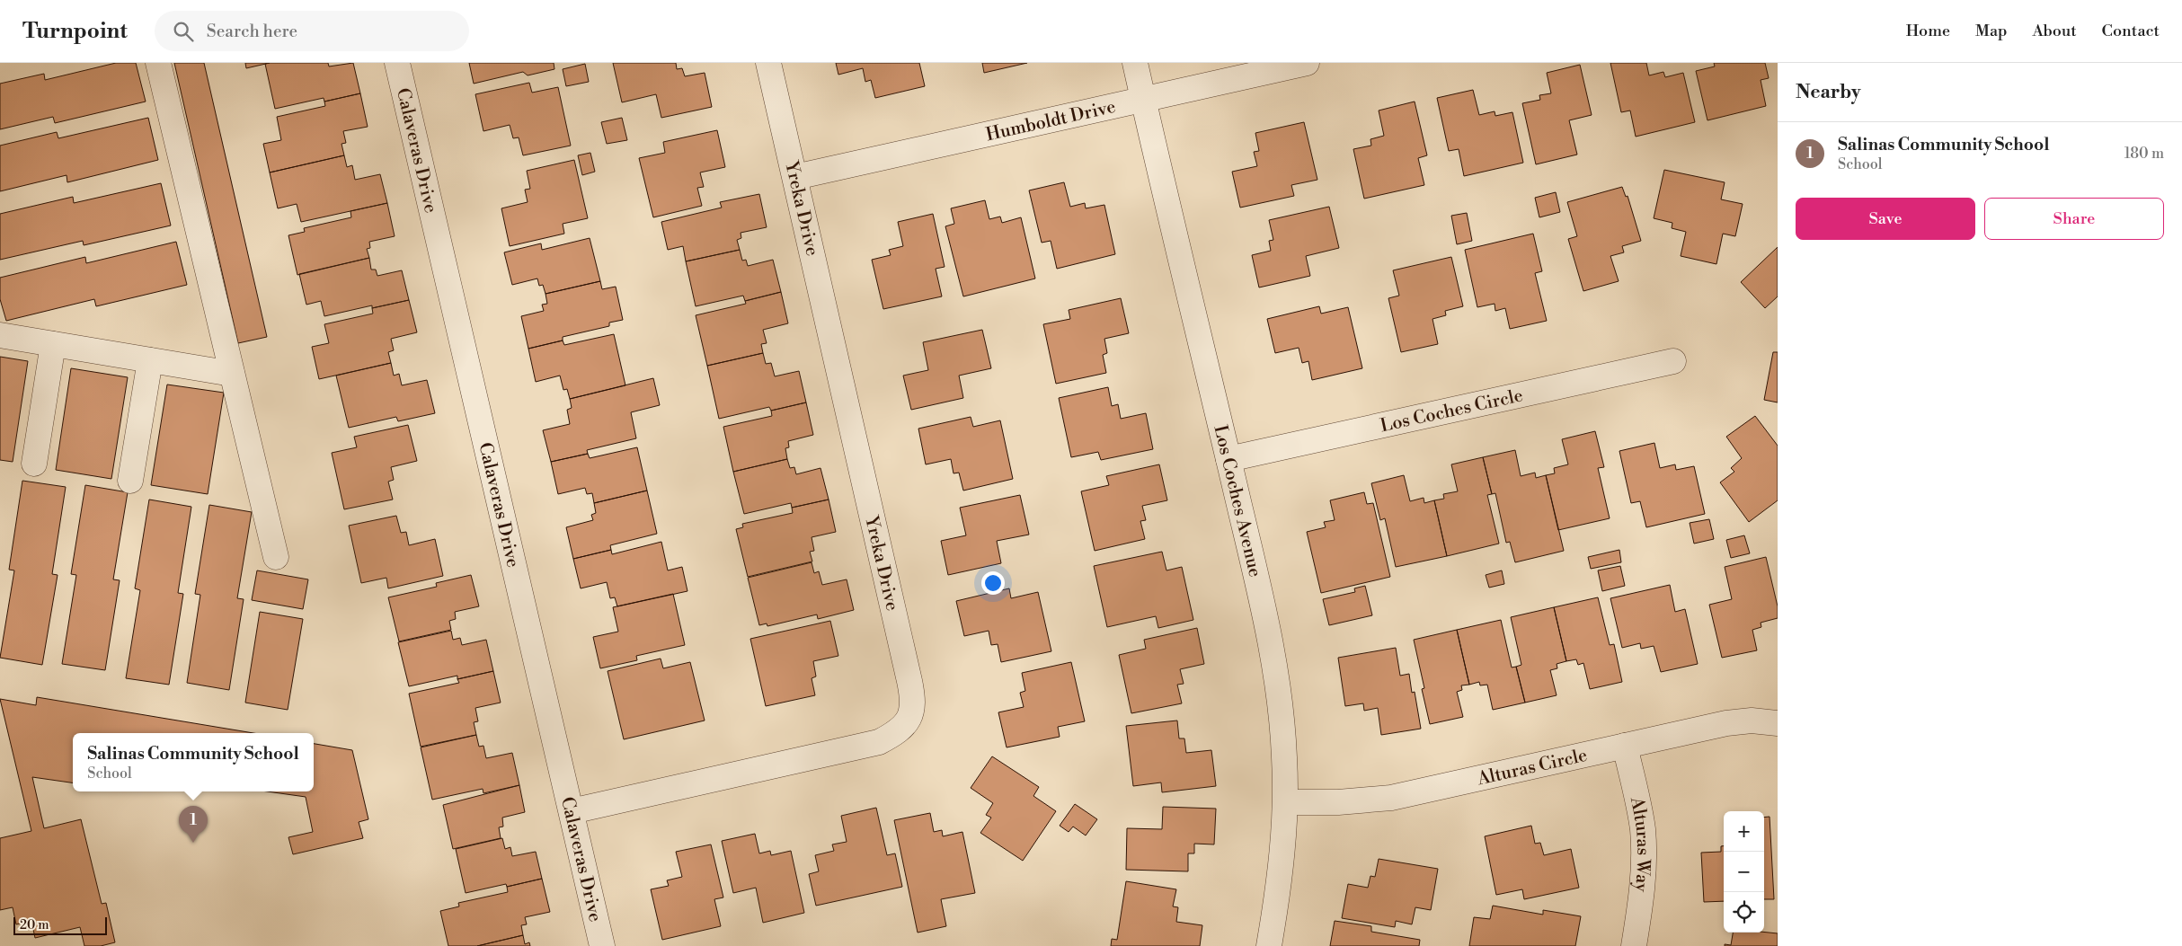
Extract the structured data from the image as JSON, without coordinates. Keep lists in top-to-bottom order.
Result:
{
  "streets": {
    "street": [
      "Humboldt Drive",
      "Calaveras Drive",
      "Yreka Drive",
      "Los Coches Circle",
      "Los Coches Avenue",
      "Alturas Circle",
      "Alturas Way"
    ]
  },
  "crossings": [
    ["Humboldt Drive", "Yreka Drive"],
    ["Humboldt Drive", "Los Coches Avenue"],
    ["Calaveras Drive", "Yreka Drive"],
    ["Los Coches Circle", "Los Coches Avenue"],
    ["Los Coches Avenue", "Alturas Circle"],
    ["Alturas Circle", "Alturas Way"]
  ],
  "scale_bar": "20 m",
  "page": {
    "header": "Turnpoint",
    "search": "Search here",
    "nav": [
      "Home",
      "Map",
      "About",
      "Contact"
    ],
    "heading": "Nearby",
    "list": [
      {
        "mark": "1",
        "name": "Salinas Community School",
        "note": "School",
        "value": "180 m"
      }
    ],
    "buttons": ["Save", "Share"],
    "popup": ["Salinas Community School", "School"],
    "pins": "1",
    "map_buttons": ["+", "−"],
    "scale": "20 m"
  }
}
